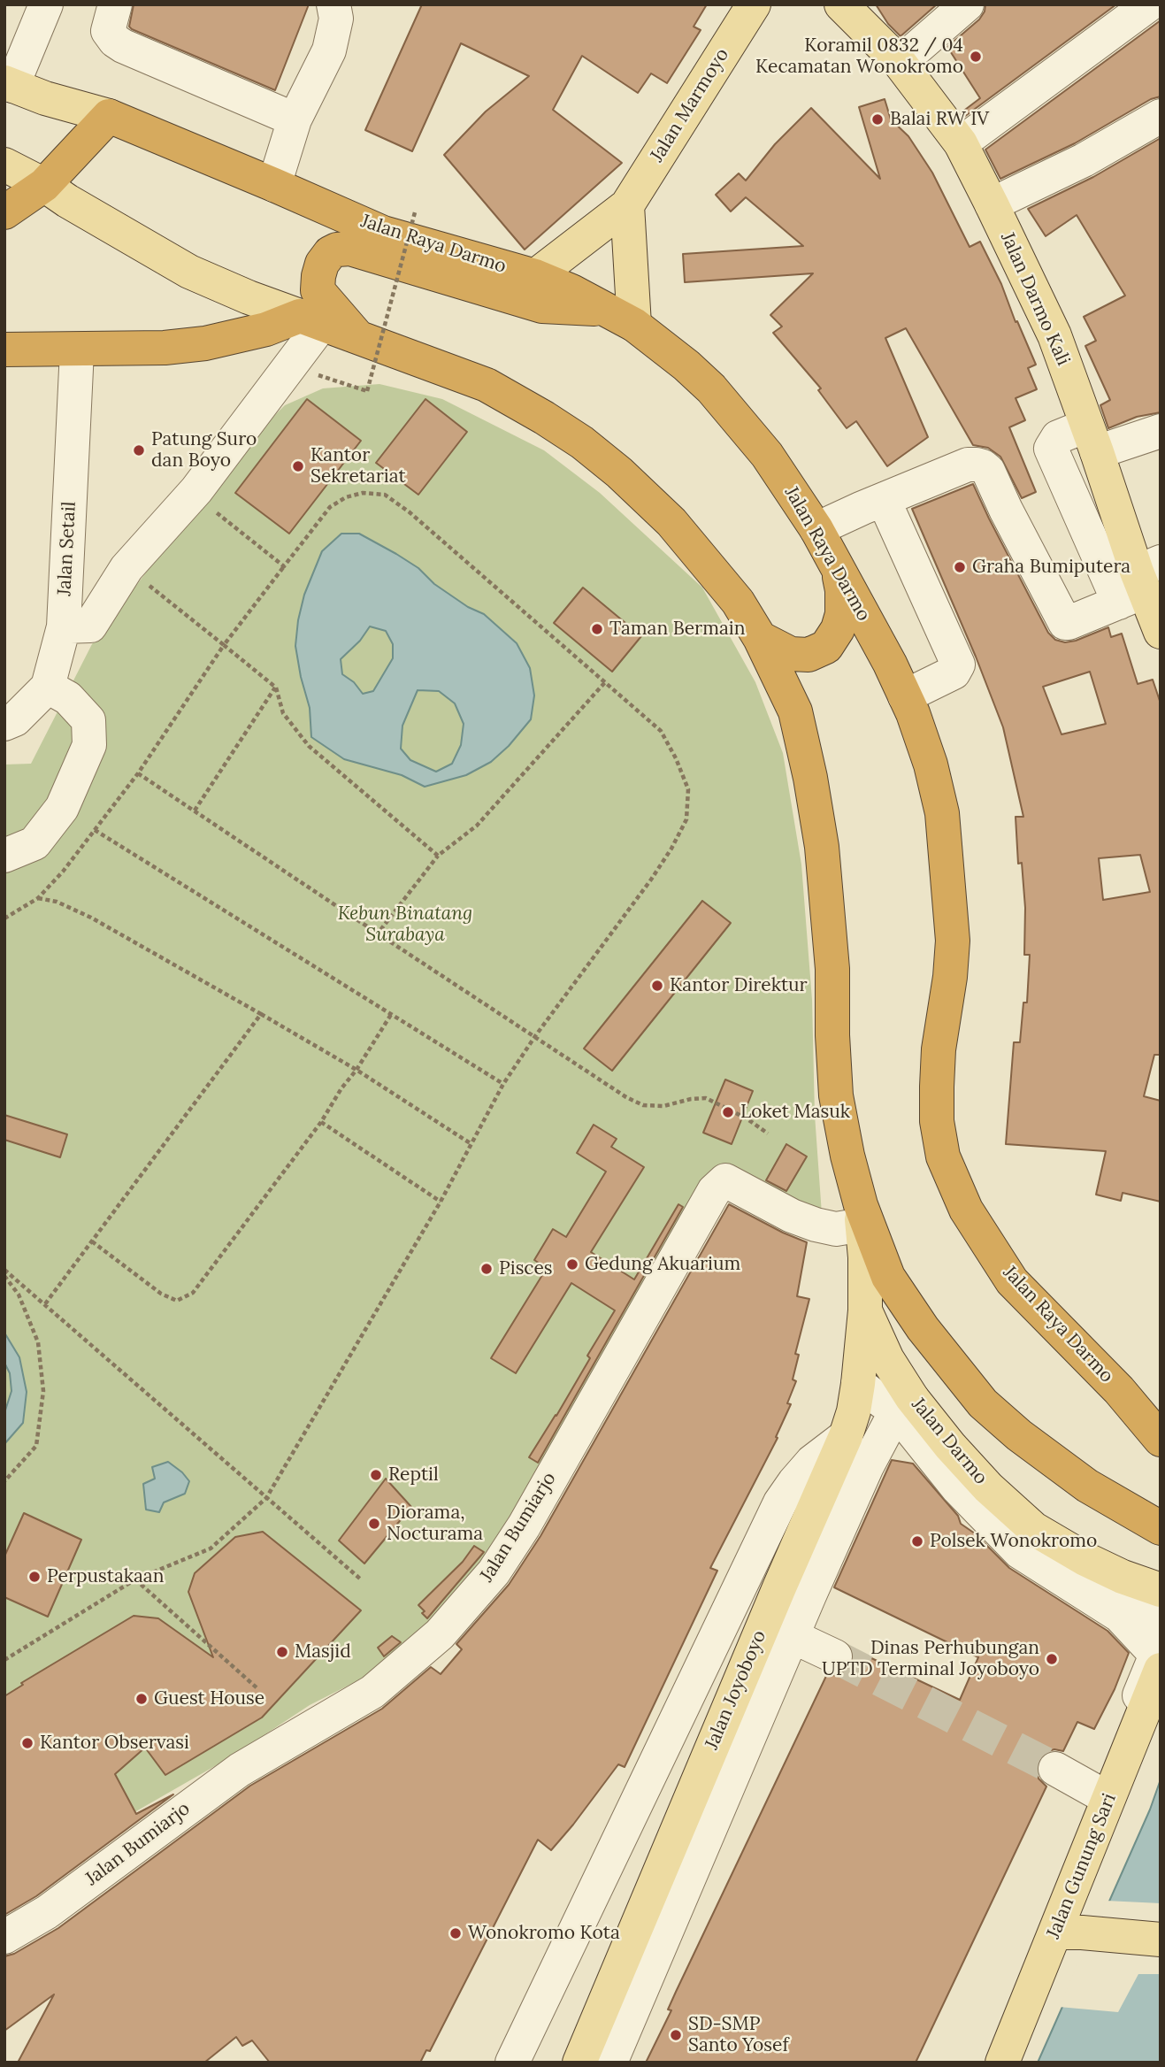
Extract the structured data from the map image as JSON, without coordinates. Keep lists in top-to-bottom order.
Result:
{
  "streets": {
    "highway": ["Jalan Raya Darmo"],
    "main road": [
      "Jalan Marmoyo",
      "Jalan Darmo Kali",
      "Jalan Darmo",
      "Jalan Joyoboyo",
      "Jalan Gunung Sari"
    ],
    "street": ["Jalan Setail", "Jalan Bumiarjo"]
  },
  "crossings": [
    ["Jalan Marmoyo", "Jalan Raya Darmo"],
    ["Jalan Darmo", "Jalan Bumiarjo"],
    ["Jalan Darmo", "Jalan Joyoboyo"]
  ],
  "parks": ["Kebun Binatang Surabaya"],
  "places": [
    "Koramil 0832 / 04 Kecamatan Wonokromo",
    "Balai RW IV",
    "Patung Suro dan Boyo",
    "Kantor Sekretariat",
    "Graha Bumiputera",
    "Taman Bermain",
    "Kantor Direktur",
    "Loket Masuk",
    "Gedung Akuarium",
    "Pisces",
    "Reptil",
    "Diorama, Nocturama",
    "Polsek Wonokromo",
    "Perpustakaan",
    "Masjid",
    "Dinas Perhubungan UPTD Terminal Joyoboyo",
    "Guest House",
    "Kantor Observasi",
    "Wonokromo Kota",
    "SD-SMP Santo Yosef"
  ]
}
